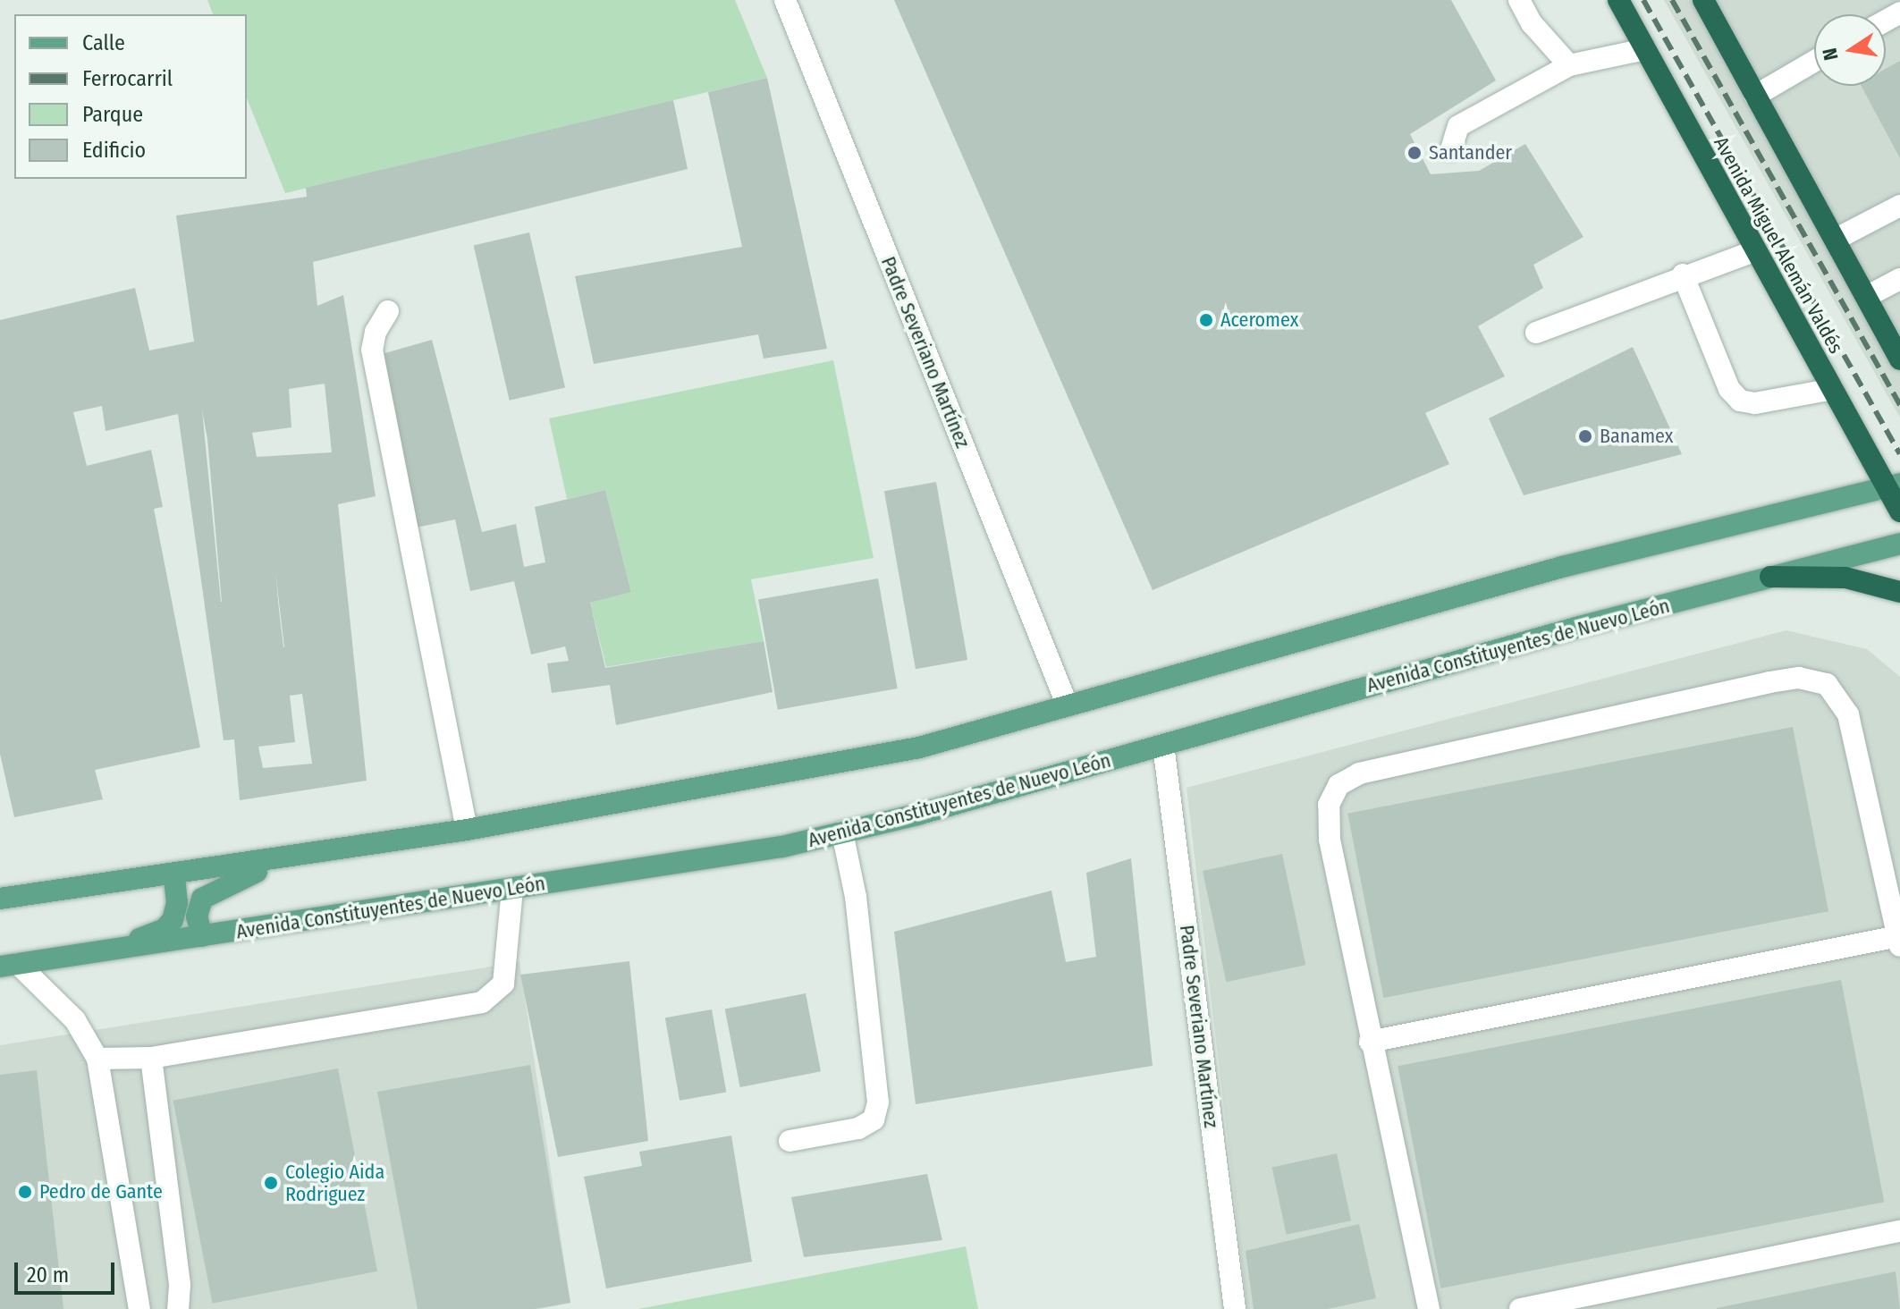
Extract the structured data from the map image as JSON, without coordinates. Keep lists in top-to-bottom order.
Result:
{
  "streets": {
    "highway": ["Avenida Miguel Alemán Valdés"],
    "main road": ["Avenida Constituyentes de Nuevo León"],
    "street": ["Padre Severiano Martínez"]
  },
  "crossings": [
    ["Padre Severiano Martínez", "Avenida Constituyentes de Nuevo León"]
  ],
  "places": [
    "Santander",
    "Aceromex",
    "Banamex",
    "Colegio Aida Rodriguez",
    "Pedro de Gante"
  ],
  "legend": [
    "Calle",
    "Ferrocarril",
    "Parque",
    "Edificio"
  ],
  "scale_bar": "20 m",
  "north": "left"
}
